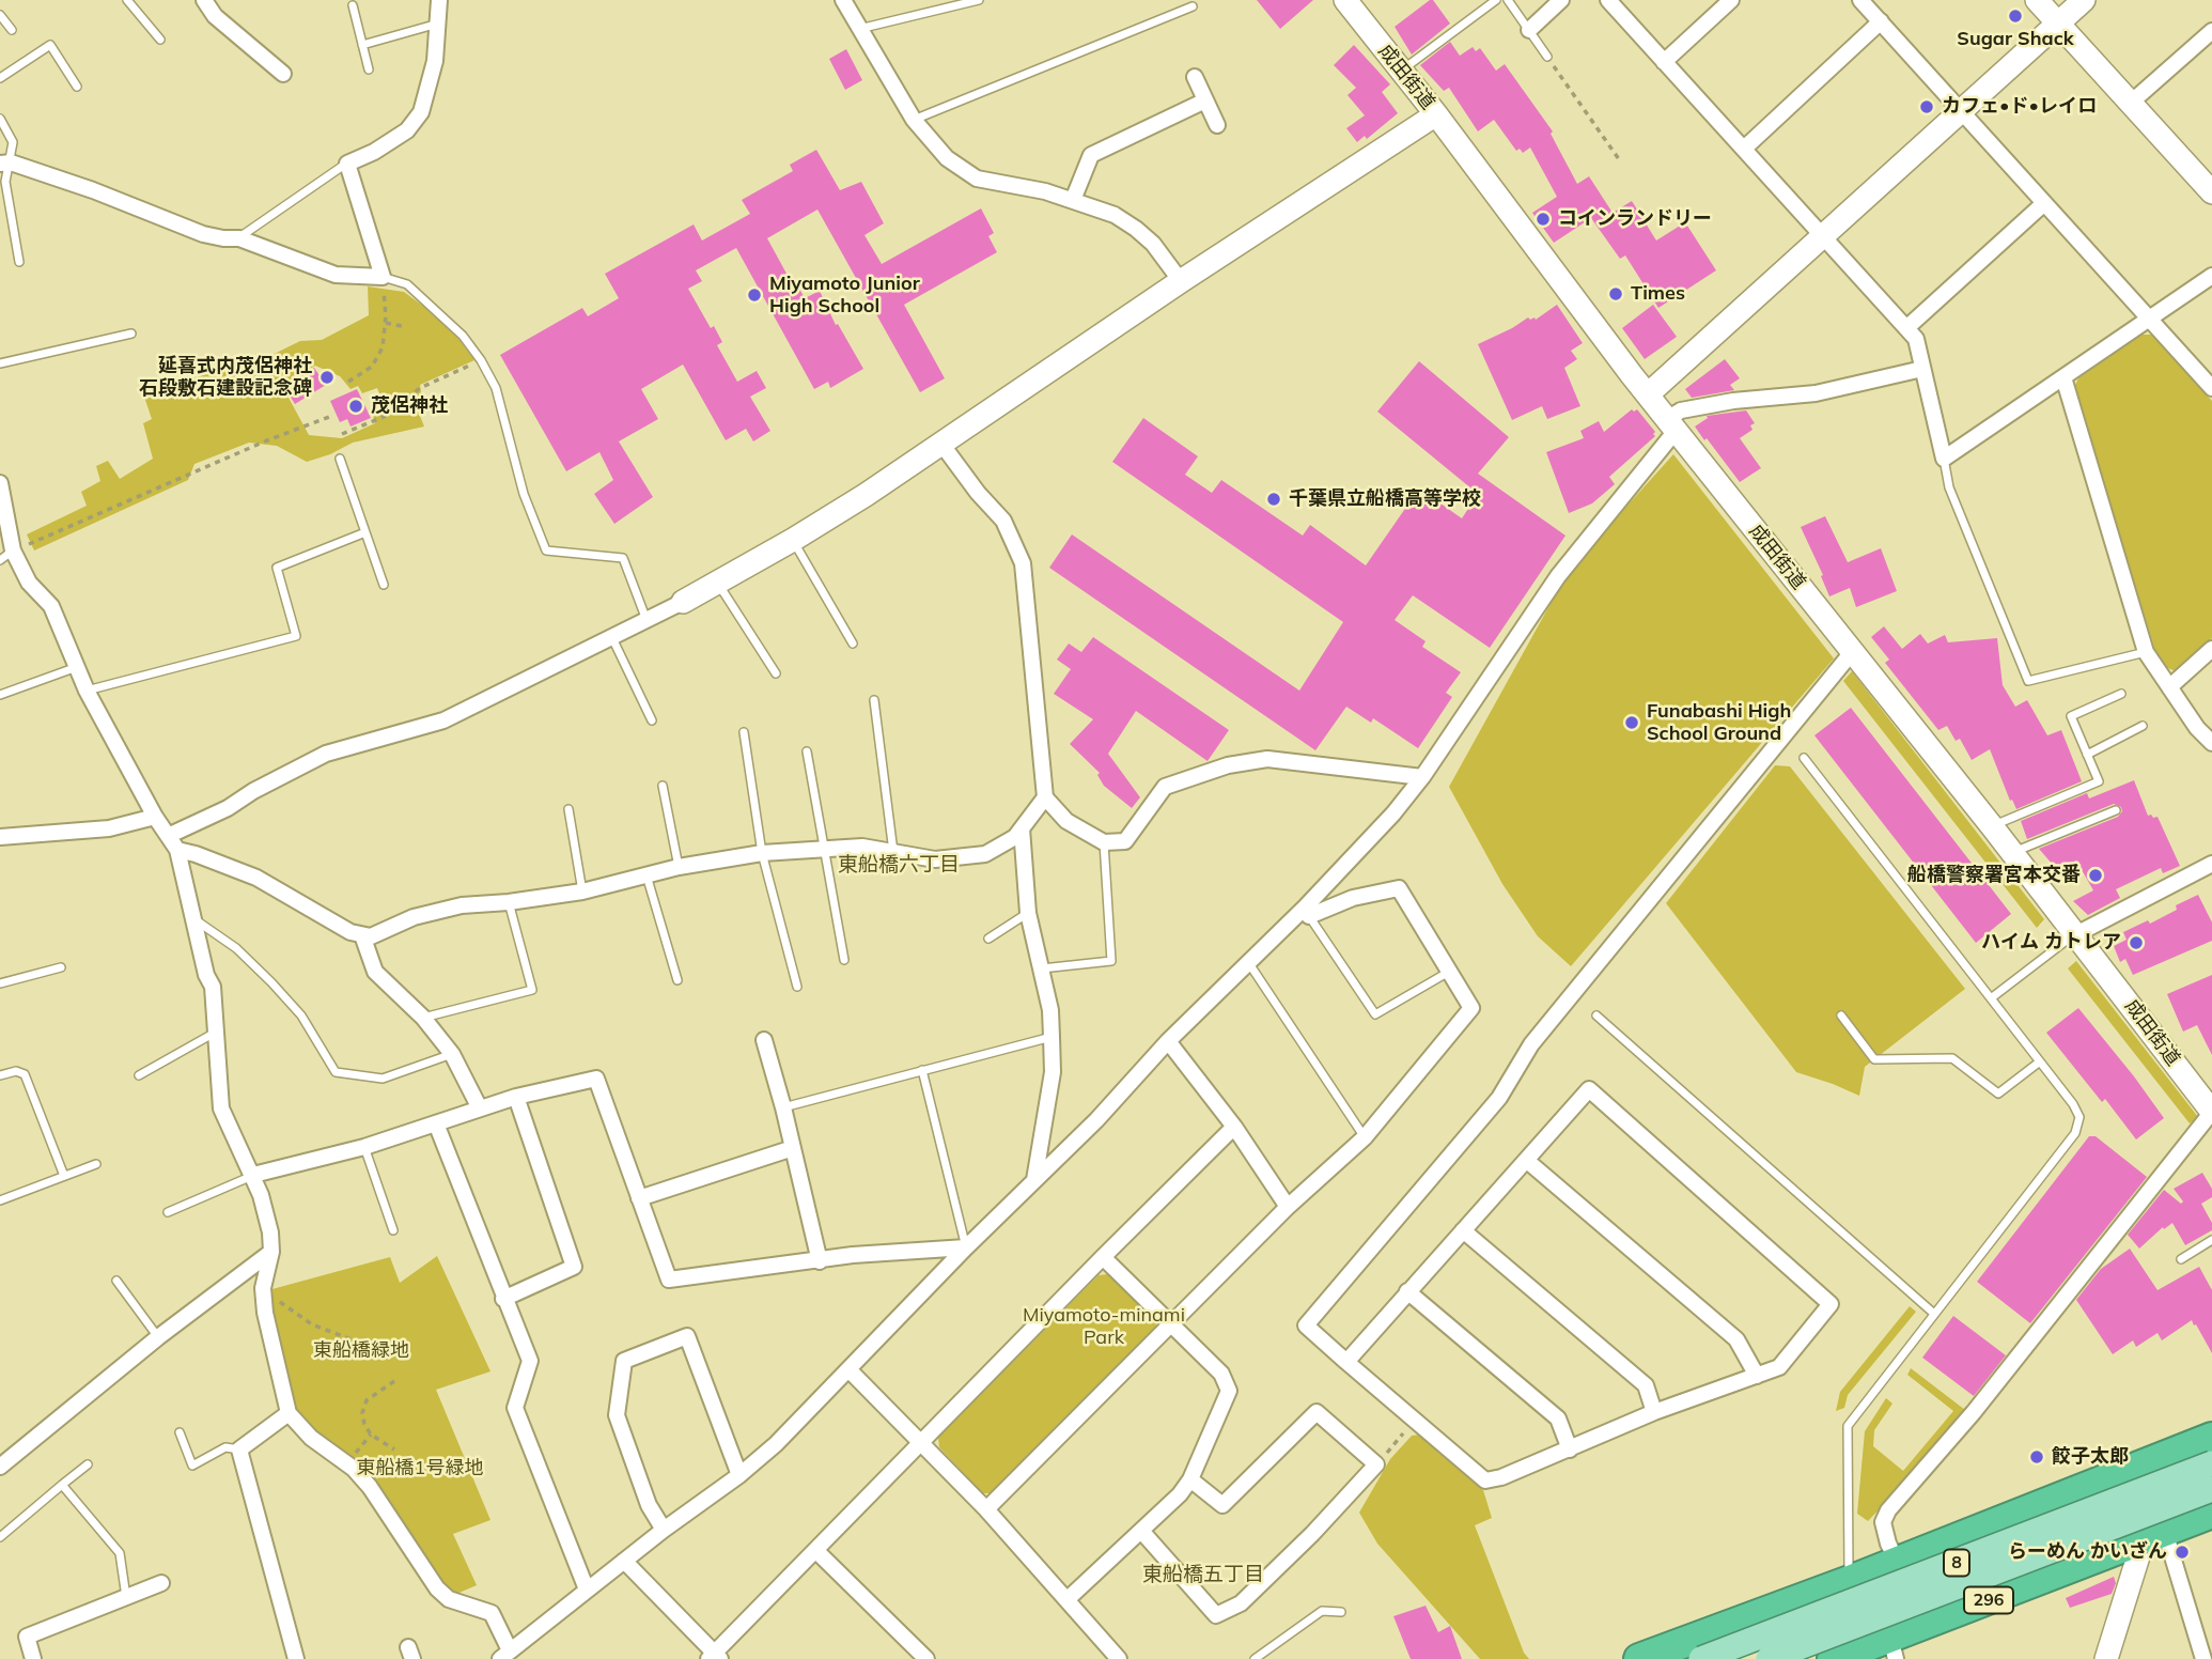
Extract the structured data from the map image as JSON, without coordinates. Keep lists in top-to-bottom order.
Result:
{
  "streets": {
    "highway": ["296"],
    "main road": ["8"],
    "street": ["成田街道"]
  },
  "districts": ["東船橋六丁目", "東船橋五丁目"],
  "parks": ["Miyamoto-minami Park", "東船橋緑地", "東船橋1号緑地"],
  "places": [
    "Sugar Shack",
    "カフェ•ド•レイロ",
    "コインランドリー",
    "Times",
    "Miyamoto Junior High School",
    "延喜式内茂侶神社 石段敷石建設記念碑",
    "茂侶神社",
    "千葉県立船橋高等学校",
    "Funabashi High School Ground",
    "船橋警察署宮本交番",
    "ハイム カトレア",
    "餃子太郎",
    "らーめん かいざん"
  ]
}
